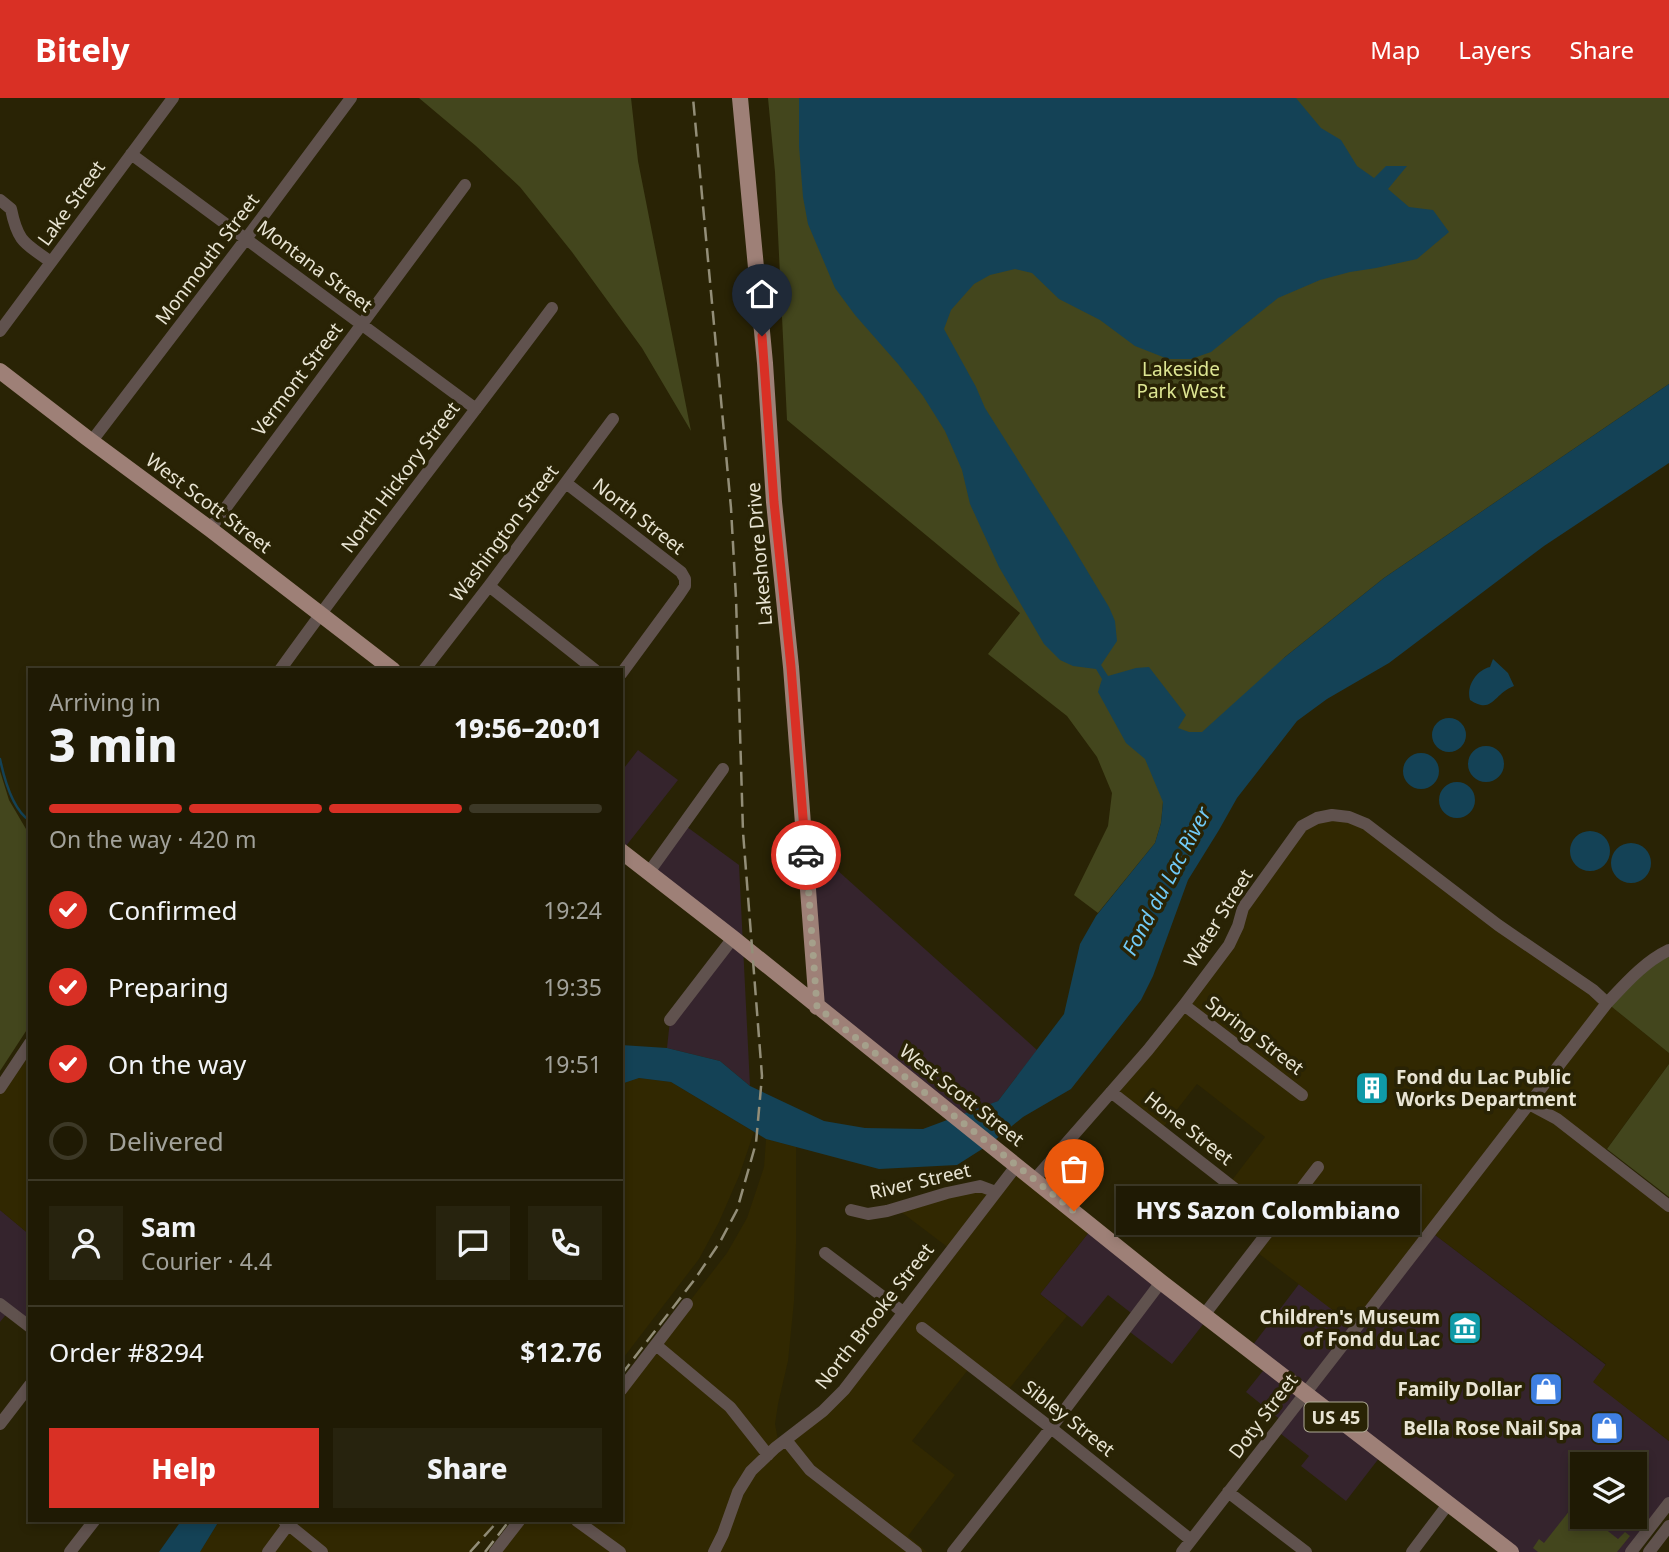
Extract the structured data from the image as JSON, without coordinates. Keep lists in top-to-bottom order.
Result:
{
  "streets": {
    "main road": ["West Scott Street", "Lakeshore Drive", "US 45"],
    "street": [
      "Lake Street",
      "Monmouth Street",
      "Montana Street",
      "Vermont Street",
      "North Hickory Street",
      "North Street",
      "Washington Street",
      "Water Street",
      "Spring Street",
      "Hone Street",
      "River Street",
      "North Brooke Street",
      "Doty Street",
      "Sibley Street"
    ]
  },
  "crossings": [
    ["Lake Street", "Montana Street"],
    ["Monmouth Street", "Montana Street"],
    ["Monmouth Street", "West Scott Street"],
    ["Montana Street", "Vermont Street"],
    ["Montana Street", "North Hickory Street"],
    ["Vermont Street", "West Scott Street"],
    ["North Hickory Street", "West Scott Street"],
    ["West Scott Street", "Lakeshore Drive"],
    ["West Scott Street", "Water Street"],
    ["West Scott Street", "North Brooke Street"],
    ["West Scott Street", "Doty Street"],
    ["North Street", "Washington Street"],
    ["Water Street", "Spring Street"],
    ["Water Street", "Hone Street"],
    ["Water Street", "Doty Street"],
    ["River Street", "North Brooke Street"],
    ["Doty Street", "Sibley Street"]
  ],
  "water": ["Fond du Lac River"],
  "parks": ["Lakeside Park West"],
  "places": {
    "building": ["Fond du Lac Public Works Department"],
    "other": ["HYS Sazon Colombiano"],
    "museum": ["Children's Museum of Fond du Lac"],
    "shop": ["Family Dollar", "Bella Rose Nail Spa"]
  },
  "page": {
    "header": "Bitely",
    "nav": ["Map", "Layers", "Share"],
    "heading": ["3 min", "Arriving in", "19:56–20:01"],
    "panel": [
      "Sam",
      "Courier · 4.4",
      "Order #8294",
      "$12.76"
    ],
    "bar": "On the way · 420 m",
    "list": [
      ["Confirmed", "19:24"],
      ["Preparing", "19:35"],
      ["On the way", "19:51"],
      "Delivered"
    ],
    "bubble": "HYS Sazon Colombiano",
    "buttons": ["Help", "Share"]
  }
}
